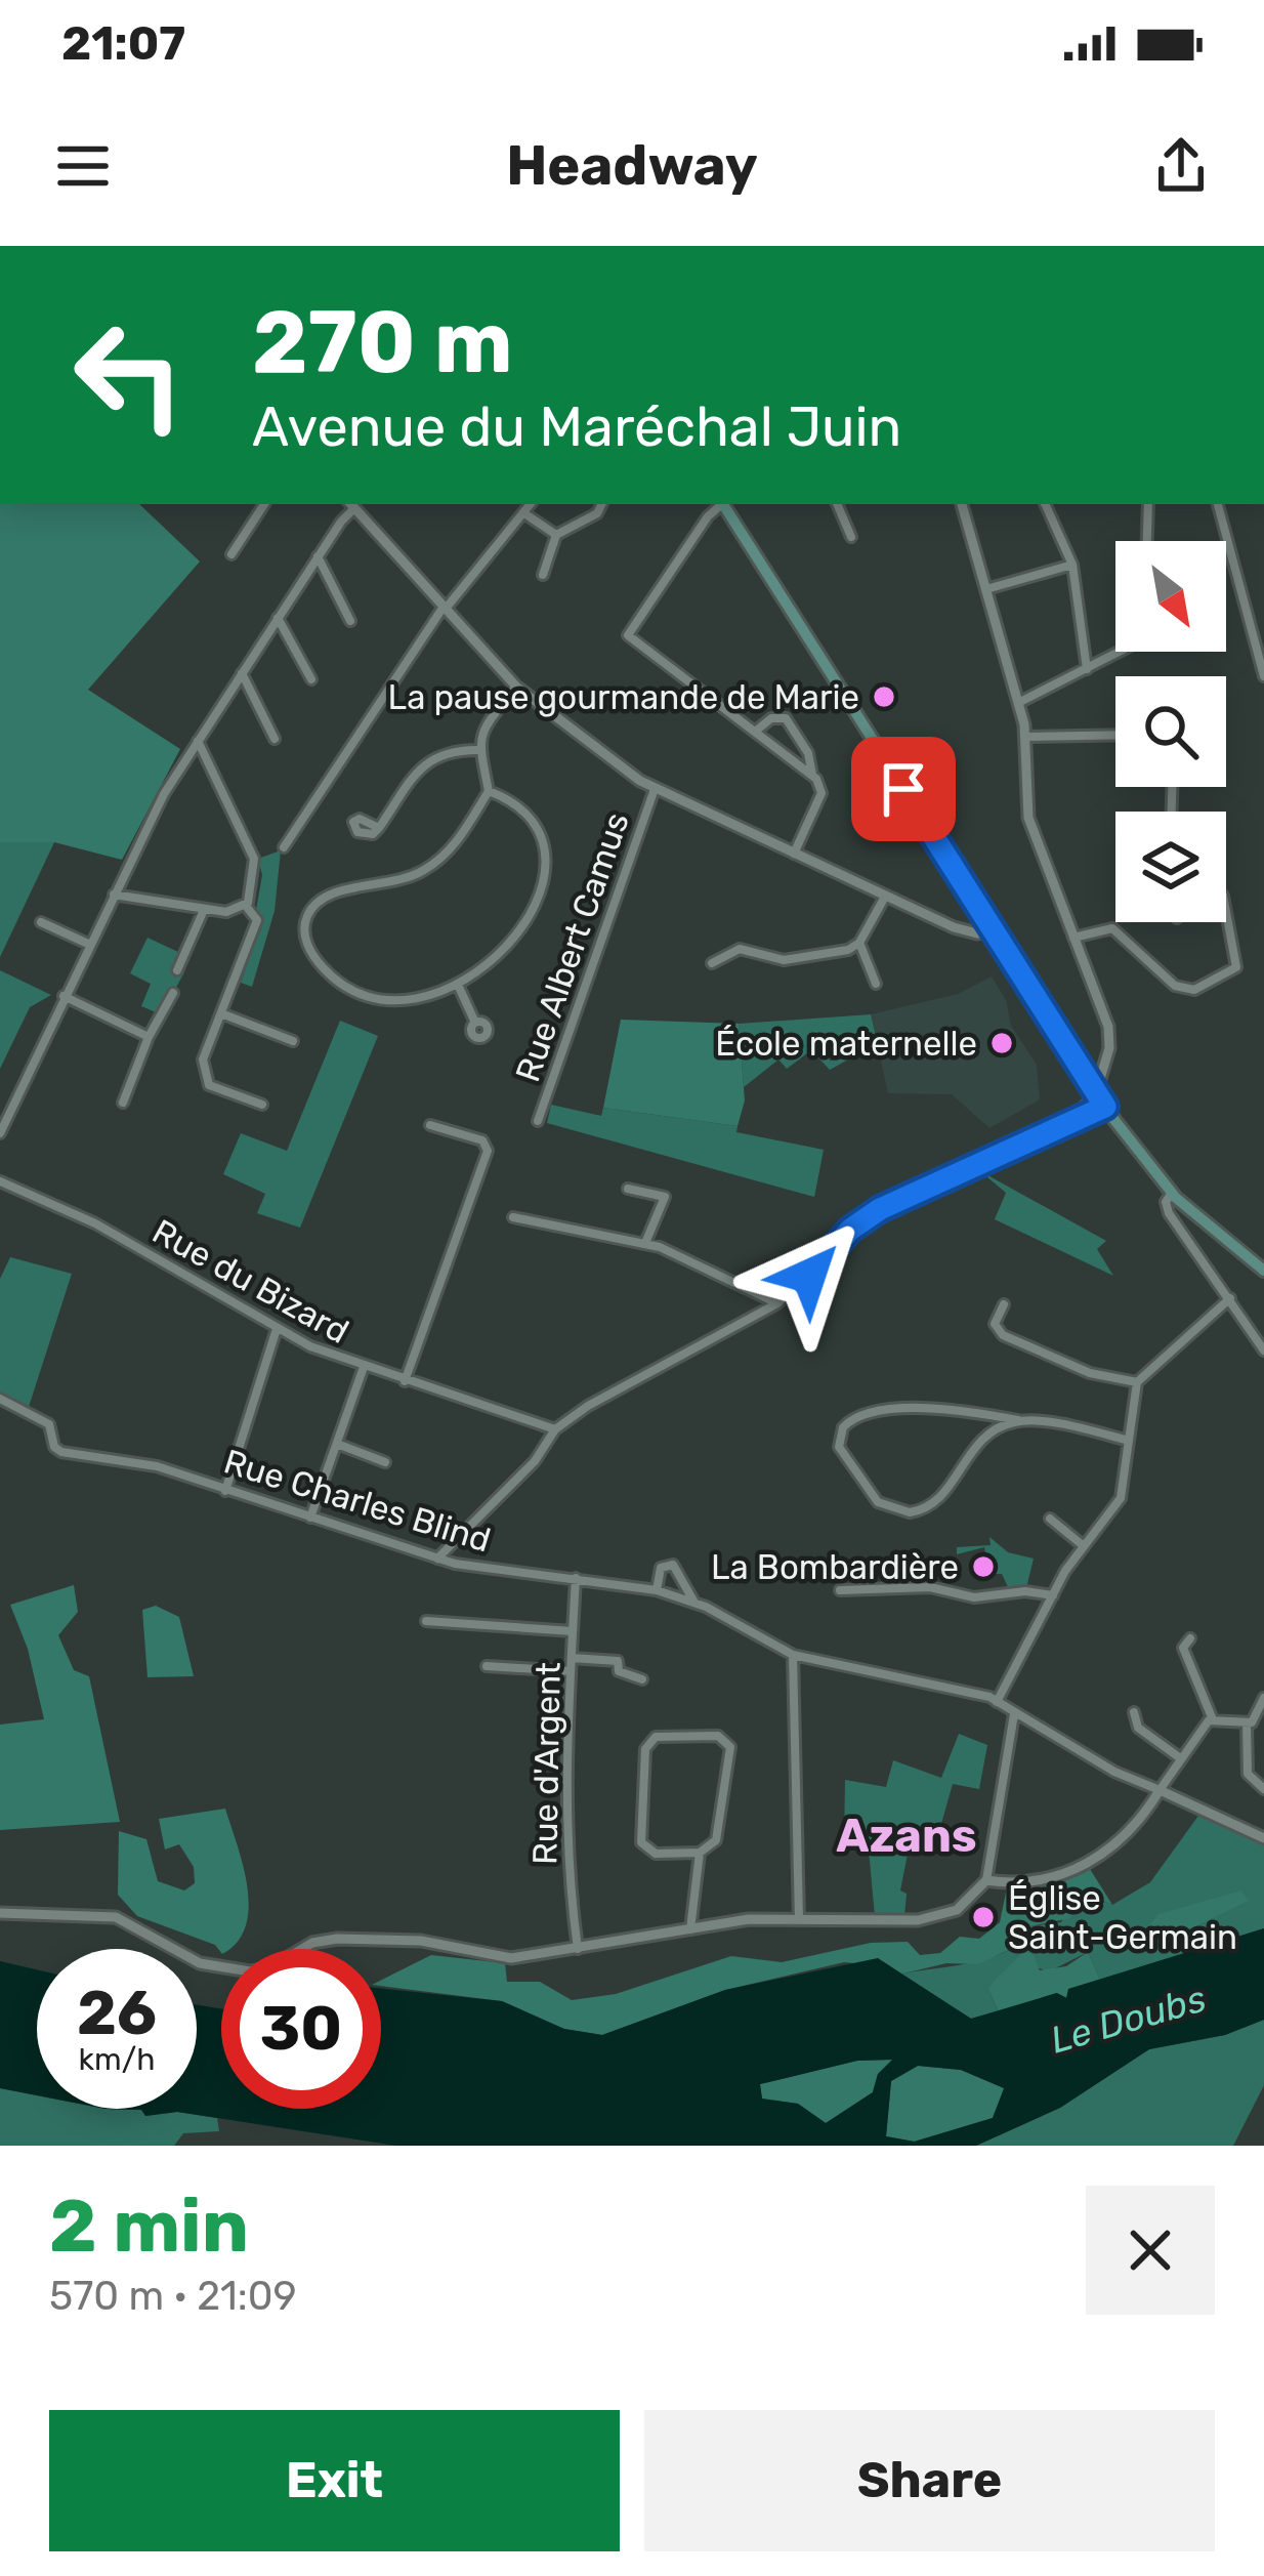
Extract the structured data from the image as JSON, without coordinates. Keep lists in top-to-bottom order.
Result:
{
  "streets": {
    "street": [
      "Rue Albert Camus",
      "Rue du Bizard",
      "Rue Charles Blind",
      "Rue d'Argent"
    ]
  },
  "crossings": [
    ["Rue Charles Blind", "Rue d'Argent"]
  ],
  "districts": ["Azans"],
  "water": ["Le Doubs"],
  "places": [
    "La pause gourmande de Marie",
    "École maternelle",
    "La Bombardière",
    "Église Saint-Germain"
  ],
  "north": "bottom right",
  "page": {
    "status": "21:07",
    "header": "Headway",
    "turn": ["270 m", "Avenue du Maréchal Juin"],
    "speed": "26 km/h",
    "limit": "30",
    "heading": ["2 min", "570 m · 21:09"],
    "buttons": ["Exit", "Share"]
  }
}
